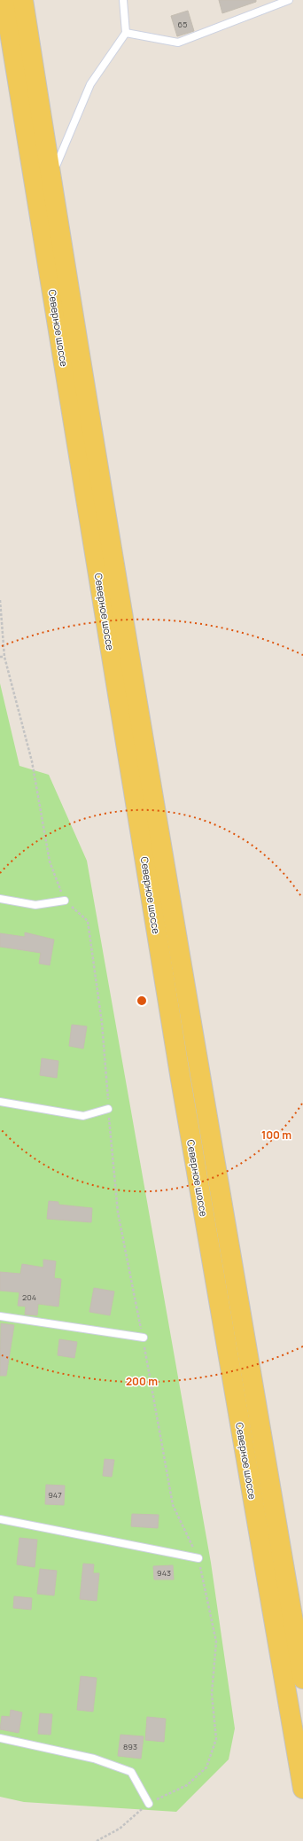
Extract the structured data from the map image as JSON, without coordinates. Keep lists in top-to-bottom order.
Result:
{
  "streets": {
    "main road": ["Северное шоссе"]
  },
  "house_numbers": [
    "65",
    "204",
    "947",
    "943",
    "893"
  ],
  "rings": ["100 m", "200 m"]
}
